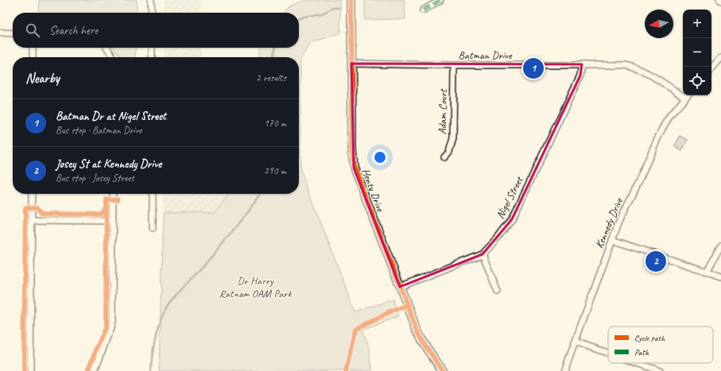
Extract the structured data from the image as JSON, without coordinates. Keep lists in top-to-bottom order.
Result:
{
  "streets": {
    "street": [
      "Batman Drive",
      "Adam Court",
      "Henty Drive",
      "Nigel Street",
      "Kennedy Drive"
    ]
  },
  "crossings": [
    ["Batman Drive", "Adam Court"],
    ["Batman Drive", "Henty Drive"],
    ["Batman Drive", "Nigel Street"],
    ["Batman Drive", "Kennedy Drive"],
    ["Henty Drive", "Nigel Street"]
  ],
  "parks": ["Dr Harry Ratnam OAM Park"],
  "legend": ["Cycle path", "Path"],
  "north": "left",
  "page": {
    "map_buttons": ["+", "−"],
    "search": "Search here",
    "pins": ["1", "2"],
    "heading": ["Nearby", "2 results"],
    "list": [
      {
        "mark": "1",
        "name": "Batman Dr at Nigel Street",
        "note": "Bus stop · Batman Drive",
        "value": "170 m"
      },
      {
        "mark": "2",
        "name": "Josey St at Kennedy Drive",
        "note": "Bus stop · Josey Street",
        "value": "290 m"
      }
    ]
  }
}
